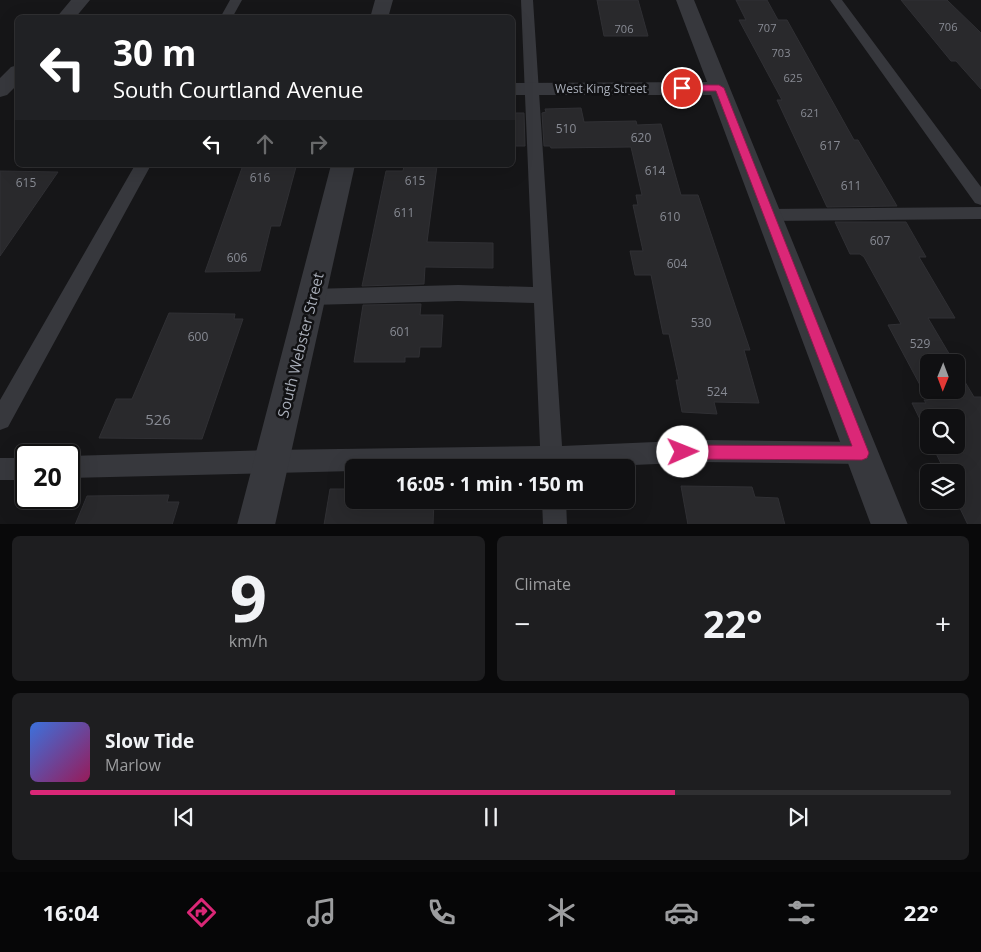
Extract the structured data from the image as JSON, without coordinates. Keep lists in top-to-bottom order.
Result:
{
  "streets": {
    "street": ["West King Street", "South Webster Street"]
  },
  "house_numbers": [
    "706",
    "707",
    "706",
    "703",
    "625",
    "621",
    "510",
    "620",
    "617",
    "614",
    "616",
    "615",
    "615",
    "611",
    "611",
    "610",
    "607",
    "606",
    "604",
    "530",
    "601",
    "600",
    "529",
    "524",
    "526"
  ],
  "north": "bottom",
  "page": {
    "turn": ["30 m", "South Courtland Avenue"],
    "limit": "20",
    "trip": "16:05 · 1 min · 150 m",
    "tile": [
      ["9", "km/h"],
      "Climate"
    ],
    "heat": ["−", "22°", "+"],
    "song": ["Slow Tide", "Marlow"],
    "tabs": ["16:04", "22°"]
  }
}
